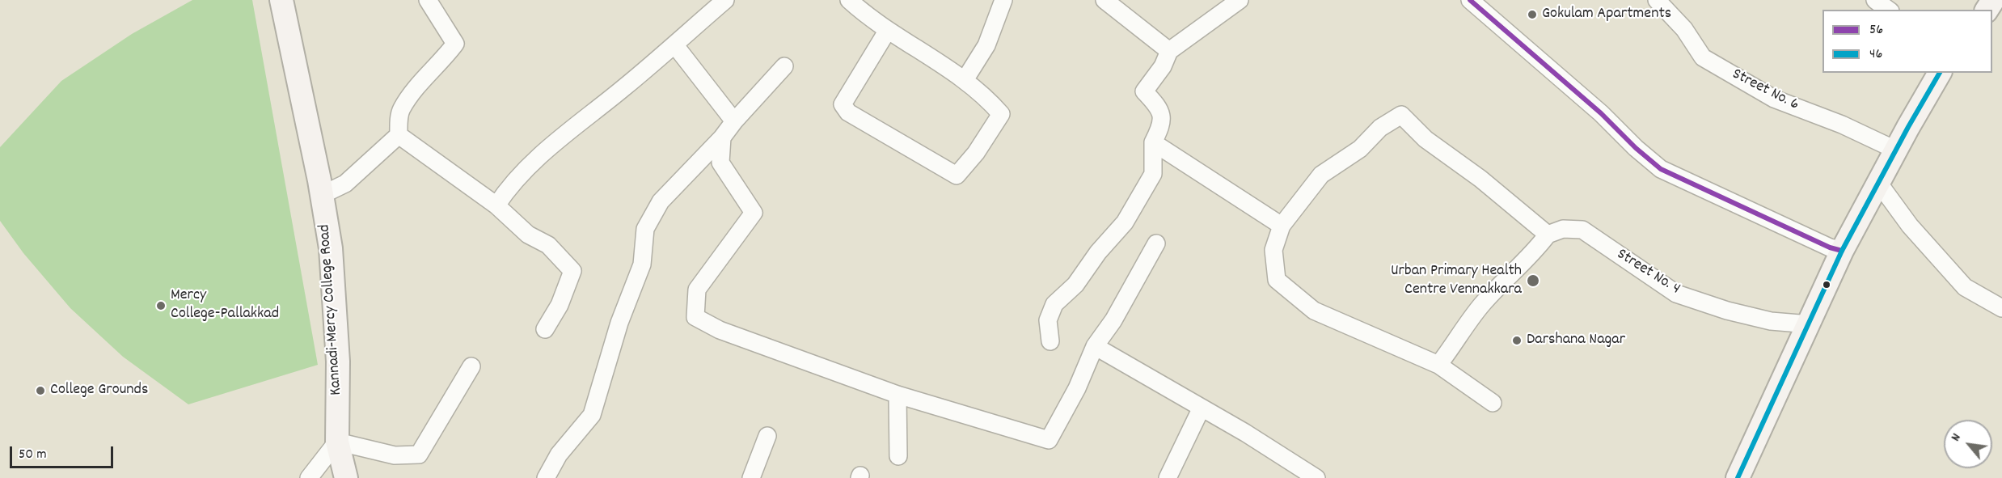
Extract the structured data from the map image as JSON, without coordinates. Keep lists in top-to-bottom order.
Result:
{
  "streets": {
    "main road": ["Kannadi-Mercy College Road"],
    "street": ["Street No. 6", "Street No. 4"]
  },
  "places": [
    "Gokulam Apartments",
    "Urban Primary Health Centre Vennakkara",
    "Mercy College-Pallakkad",
    "Darshana Nagar",
    "College Grounds"
  ],
  "lines": ["transit line 56", "transit line 46"],
  "legend": ["56", "46"],
  "scale_bar": "50 m",
  "north": "top left"
}
